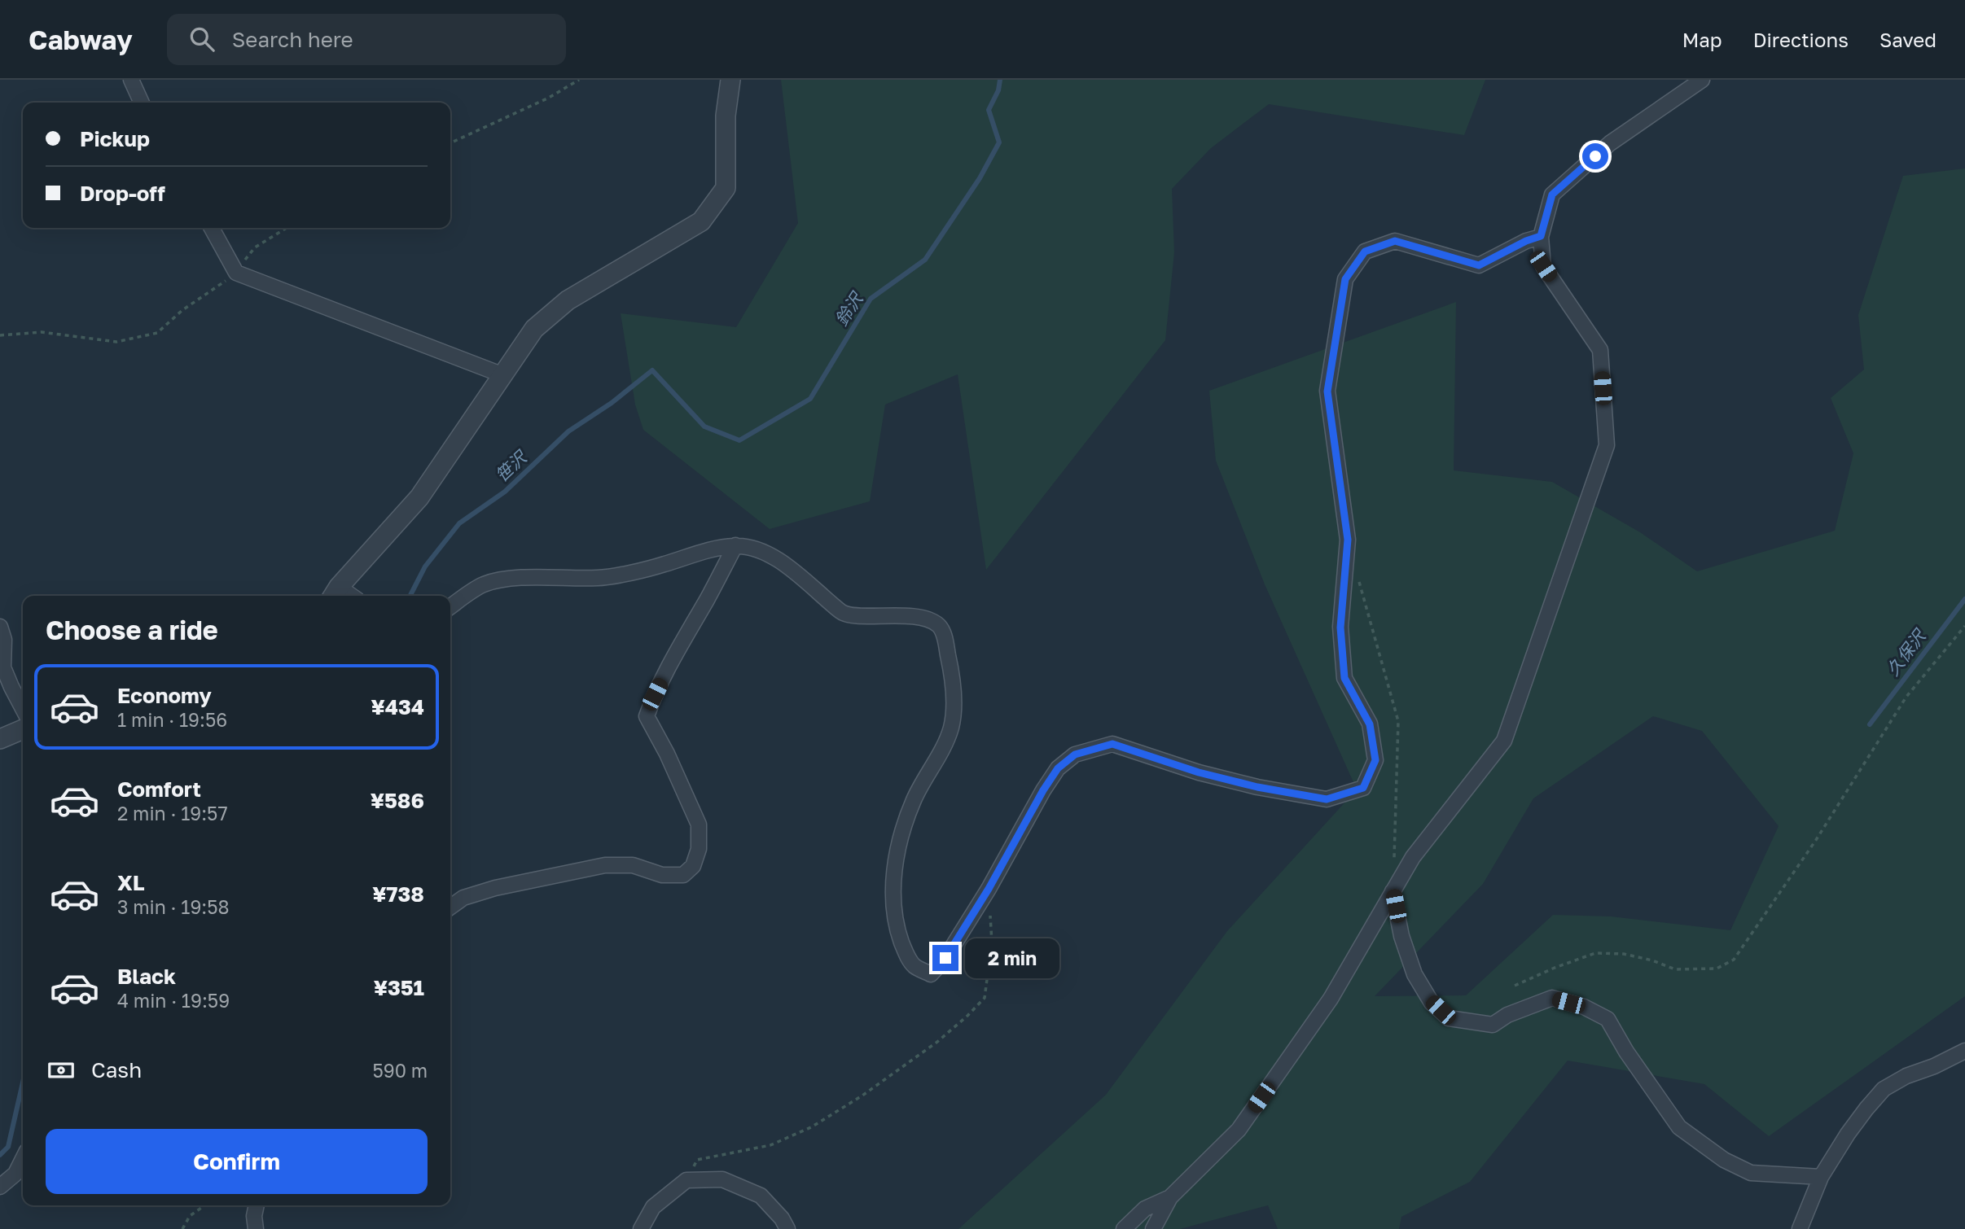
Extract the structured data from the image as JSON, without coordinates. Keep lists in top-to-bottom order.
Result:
{
  "water": ["鈴沢", "笹沢", "久保沢"],
  "page": {
    "header": "Cabway",
    "search": "Search here",
    "nav": ["Map", "Directions", "Saved"],
    "banner": ["Pickup", "Drop-off"],
    "heading": "Choose a ride",
    "list": [
      {
        "name": "Economy",
        "note": "1 min · 19:56",
        "value": "¥434"
      },
      {
        "name": "Comfort",
        "note": "2 min · 19:57",
        "value": "¥586"
      },
      {
        "name": "XL",
        "note": "3 min · 19:58",
        "value": "¥738"
      },
      {
        "name": "Black",
        "note": "4 min · 19:59",
        "value": "¥351"
      }
    ],
    "bubble": "2 min",
    "pay": ["Cash", "590 m"],
    "buttons": "Confirm"
  }
}
